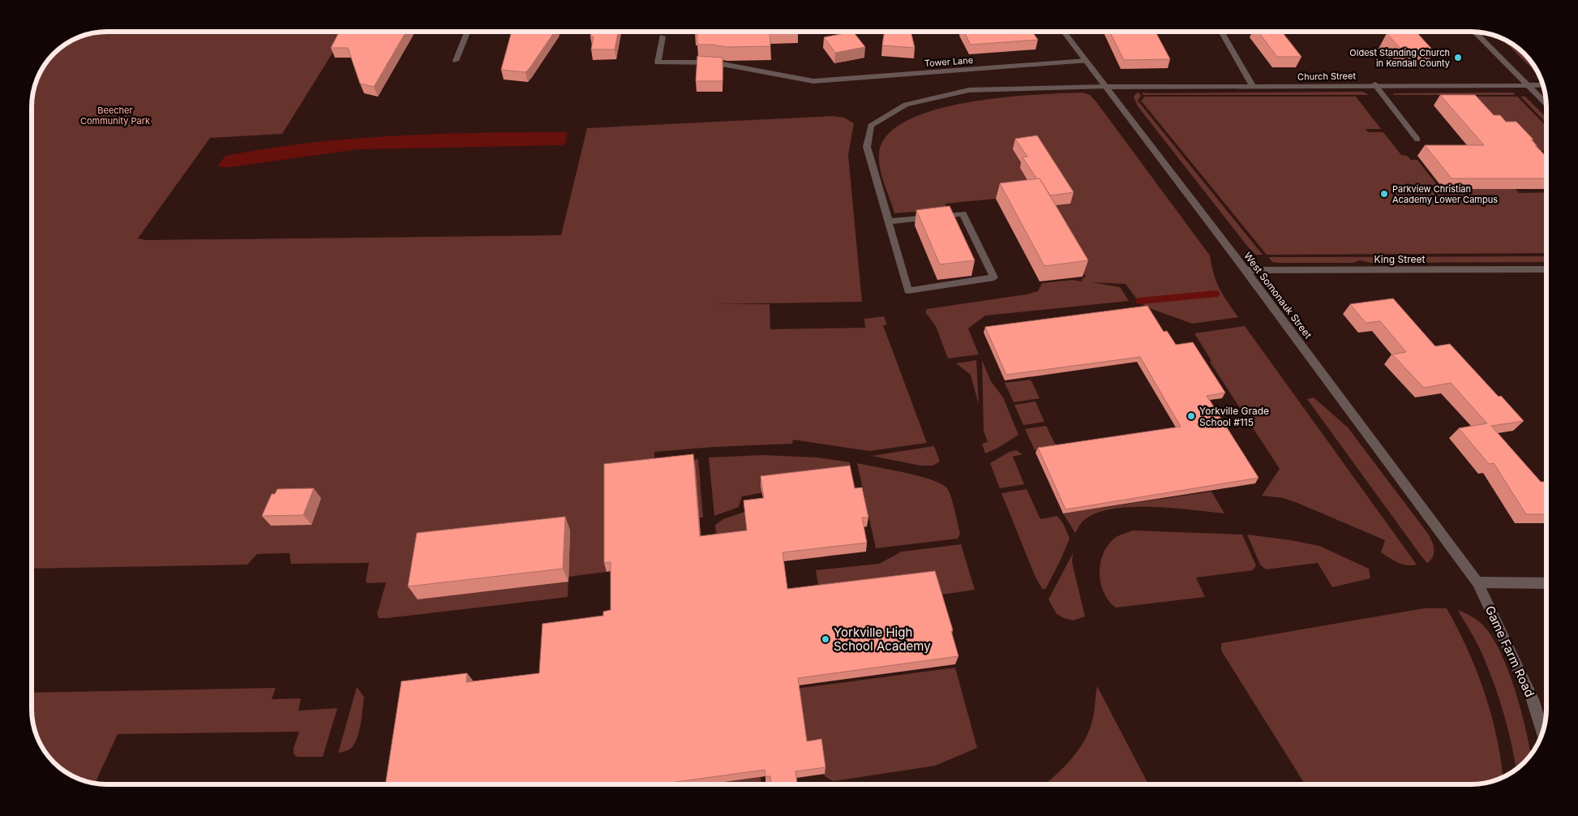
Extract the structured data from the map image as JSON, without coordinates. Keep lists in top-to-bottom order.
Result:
{
  "streets": {
    "street": [
      "Tower Lane",
      "Church Street",
      "King Street",
      "West Somonauk Street",
      "Game Farm Road"
    ]
  },
  "crossings": [
    ["Tower Lane", "West Somonauk Street"],
    ["Church Street", "West Somonauk Street"],
    ["King Street", "West Somonauk Street"],
    ["West Somonauk Street", "Game Farm Road"]
  ],
  "parks": ["Beecher Community Park"],
  "places": [
    "Oldest Standing Church in Kendall County",
    "Parkview Christian Academy Lower Campus",
    "Yorkville Grade School #115",
    "Yorkville High School Academy"
  ]
}
